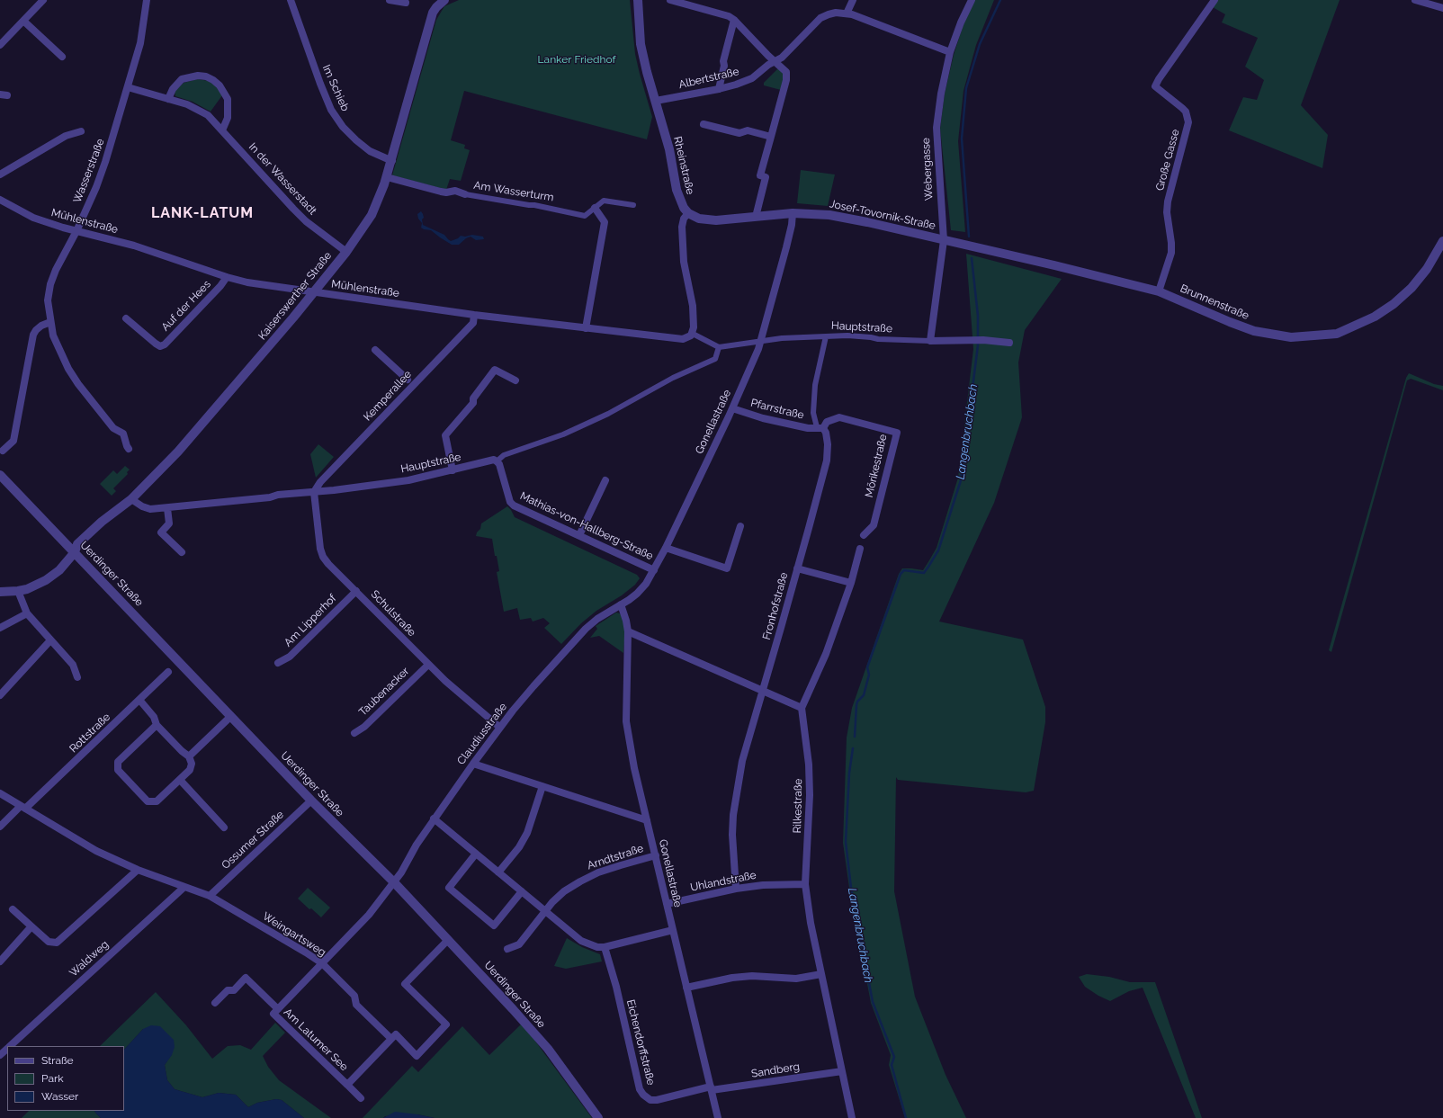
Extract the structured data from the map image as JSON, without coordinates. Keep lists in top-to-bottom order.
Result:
{
  "streets": {
    "street": [
      "Albertstraße",
      "Im Schieb",
      "Große Gasse",
      "Rheinstraße",
      "Webergasse",
      "Wasserstraße",
      "In der Wasserstadt",
      "Am Wasserturm",
      "Josef-Tovornik-Straße",
      "Mühlenstraße",
      "Kaiserswerther Straße",
      "Brunnenstraße",
      "Auf der Hees",
      "Hauptstraße",
      "Kemperallee",
      "Pfarrstraße",
      "Gonellastraße",
      "Mörikestraße",
      "Mathias-von-Hallberg-Straße",
      "Uerdinger Straße",
      "Fronhofstraße",
      "Schulstraße",
      "Am Lipperhof",
      "Taubenacker",
      "Rottstraße",
      "Claudiusstraße",
      "Rilkestraße",
      "Ossumer Straße",
      "Arndtstraße",
      "Uhlandstraße",
      "Weingartsweg",
      "Waldweg",
      "Am Latumer See",
      "Eichendorffstraße",
      "Sandberg"
    ]
  },
  "crossings": [
    ["Albertstraße", "Rheinstraße"],
    ["Albertstraße", "Webergasse"],
    ["Im Schieb", "Kaiserswerther Straße"],
    ["Große Gasse", "Brunnenstraße"],
    ["Rheinstraße", "Josef-Tovornik-Straße"],
    ["Webergasse", "Josef-Tovornik-Straße"],
    ["Webergasse", "Brunnenstraße"],
    ["Webergasse", "Hauptstraße"],
    ["Wasserstraße", "In der Wasserstadt"],
    ["Wasserstraße", "Mühlenstraße"],
    ["In der Wasserstadt", "Kaiserswerther Straße"],
    ["Am Wasserturm", "Kaiserswerther Straße"],
    ["Josef-Tovornik-Straße", "Brunnenstraße"],
    ["Josef-Tovornik-Straße", "Gonellastraße"],
    ["Mühlenstraße", "Kaiserswerther Straße"],
    ["Mühlenstraße", "Auf der Hees"],
    ["Mühlenstraße", "Kemperallee"],
    ["Kaiserswerther Straße", "Hauptstraße"],
    ["Kaiserswerther Straße", "Uerdinger Straße"],
    ["Hauptstraße", "Kemperallee"],
    ["Hauptstraße", "Gonellastraße"],
    ["Hauptstraße", "Mathias-von-Hallberg-Straße"],
    ["Hauptstraße", "Fronhofstraße"],
    ["Hauptstraße", "Schulstraße"],
    ["Kemperallee", "Schulstraße"],
    ["Pfarrstraße", "Gonellastraße"],
    ["Pfarrstraße", "Mörikestraße"],
    ["Pfarrstraße", "Fronhofstraße"],
    ["Gonellastraße", "Mathias-von-Hallberg-Straße"],
    ["Gonellastraße", "Claudiusstraße"],
    ["Gonellastraße", "Arndtstraße"],
    ["Gonellastraße", "Uhlandstraße"],
    ["Gonellastraße", "Eichendorffstraße"],
    ["Gonellastraße", "Sandberg"],
    ["Mörikestraße", "Fronhofstraße"],
    ["Uerdinger Straße", "Claudiusstraße"],
    ["Uerdinger Straße", "Ossumer Straße"],
    ["Uerdinger Straße", "Weingartsweg"],
    ["Uerdinger Straße", "Am Latumer See"],
    ["Fronhofstraße", "Uhlandstraße"],
    ["Schulstraße", "Am Lipperhof"],
    ["Schulstraße", "Taubenacker"],
    ["Schulstraße", "Claudiusstraße"],
    ["Rottstraße", "Weingartsweg"],
    ["Claudiusstraße", "Am Latumer See"],
    ["Rilkestraße", "Uhlandstraße"],
    ["Rilkestraße", "Sandberg"],
    ["Ossumer Straße", "Weingartsweg"],
    ["Weingartsweg", "Waldweg"],
    ["Weingartsweg", "Am Latumer See"],
    ["Eichendorffstraße", "Sandberg"]
  ],
  "districts": ["LANK-LATUM"],
  "water": ["Langenbruchbach"],
  "parks": ["Lanker Friedhof"],
  "legend": ["Straße", "Park", "Wasser"]
}
